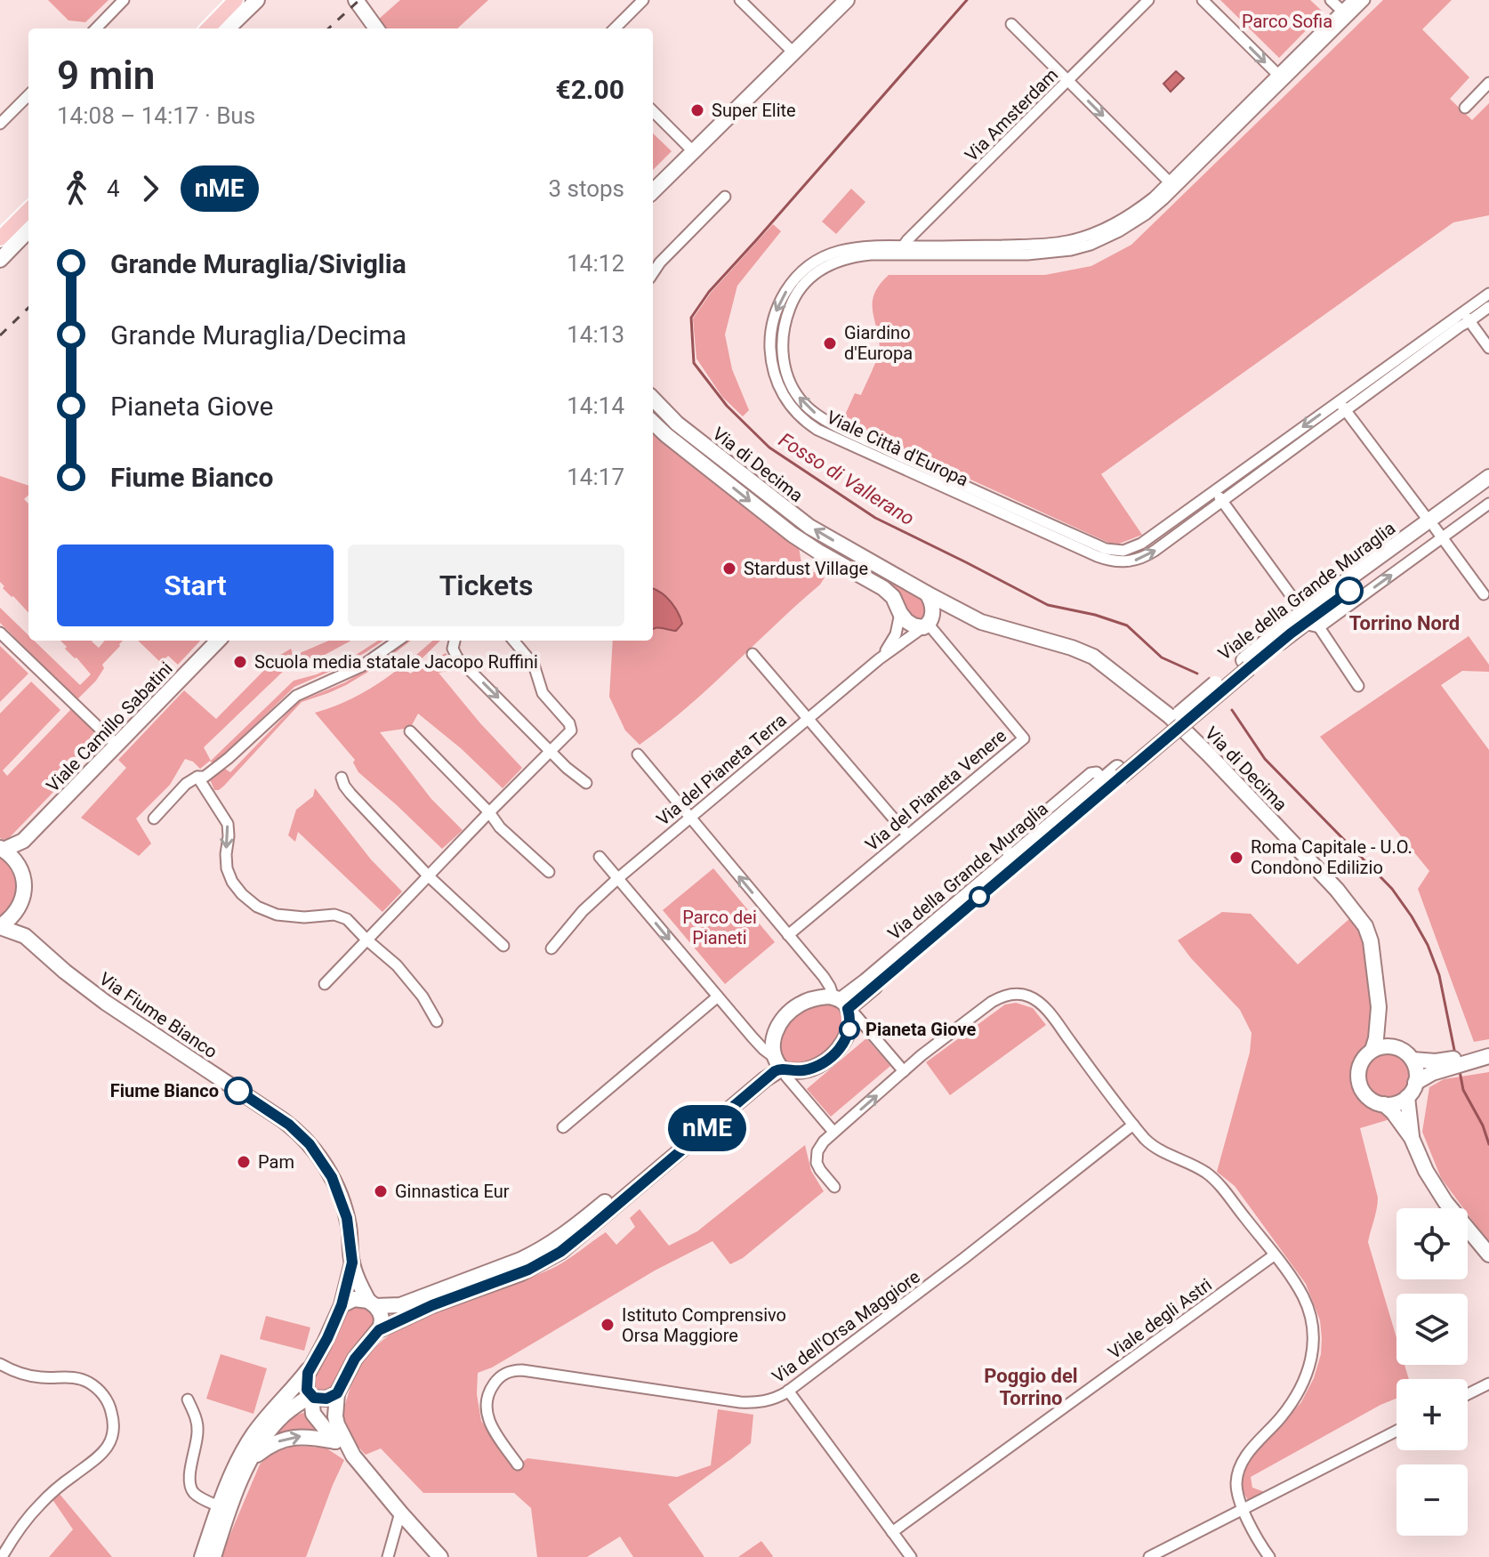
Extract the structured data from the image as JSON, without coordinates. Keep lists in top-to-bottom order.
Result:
{
  "streets": {
    "street": [
      "Via Amsterdam",
      "Viale Città d'Europa",
      "Via di Decima",
      "Viale della Grande Muraglia",
      "Viale Camillo Sabatini",
      "Via del Pianeta Terra",
      "Via del Pianeta Venere",
      "Via della Grande Muraglia",
      "Via Fiume Bianco",
      "Viale degli Astri",
      "Via dell'Orsa Maggiore"
    ]
  },
  "crossings": [
    ["Via Amsterdam", "Viale Città d'Europa"],
    ["Via di Decima", "Via del Pianeta Terra"],
    ["Via di Decima", "Via del Pianeta Venere"],
    ["Viale della Grande Muraglia", "Via della Grande Muraglia"],
    ["Via del Pianeta Terra", "Via del Pianeta Venere"]
  ],
  "districts": ["Torrino Nord", "Poggio del Torrino"],
  "water": ["Fosso di Vallerano"],
  "parks": ["Parco Sofia", "Parco dei Pianeti"],
  "places": [
    "Super Elite",
    "Giardino d'Europa",
    "Stardust Village",
    "Scuola media statale Jacopo Ruffini",
    "Roma Capitale - U.O. Condono Edilizio",
    "Pianeta Giove",
    "Fiume Bianco",
    "Pam",
    "Ginnastica Eur",
    "Istituto Comprensivo Orsa Maggiore"
  ],
  "lines": ["bus line nME"],
  "page": {
    "on_map": "nME",
    "heading": ["9 min", "14:08 – 14:17 · Bus", "€2.00"],
    "legs": ["4", "nME", "3 stops"],
    "list": [
      {
        "name": "Grande Muraglia/Siviglia",
        "value": "14:12"
      },
      {
        "name": "Grande Muraglia/Decima",
        "value": "14:13"
      },
      {
        "name": "Pianeta Giove",
        "value": "14:14"
      },
      {
        "name": "Fiume Bianco",
        "value": "14:17"
      }
    ],
    "buttons": ["Start", "Tickets"],
    "map_buttons": ["+", "−"]
  }
}
